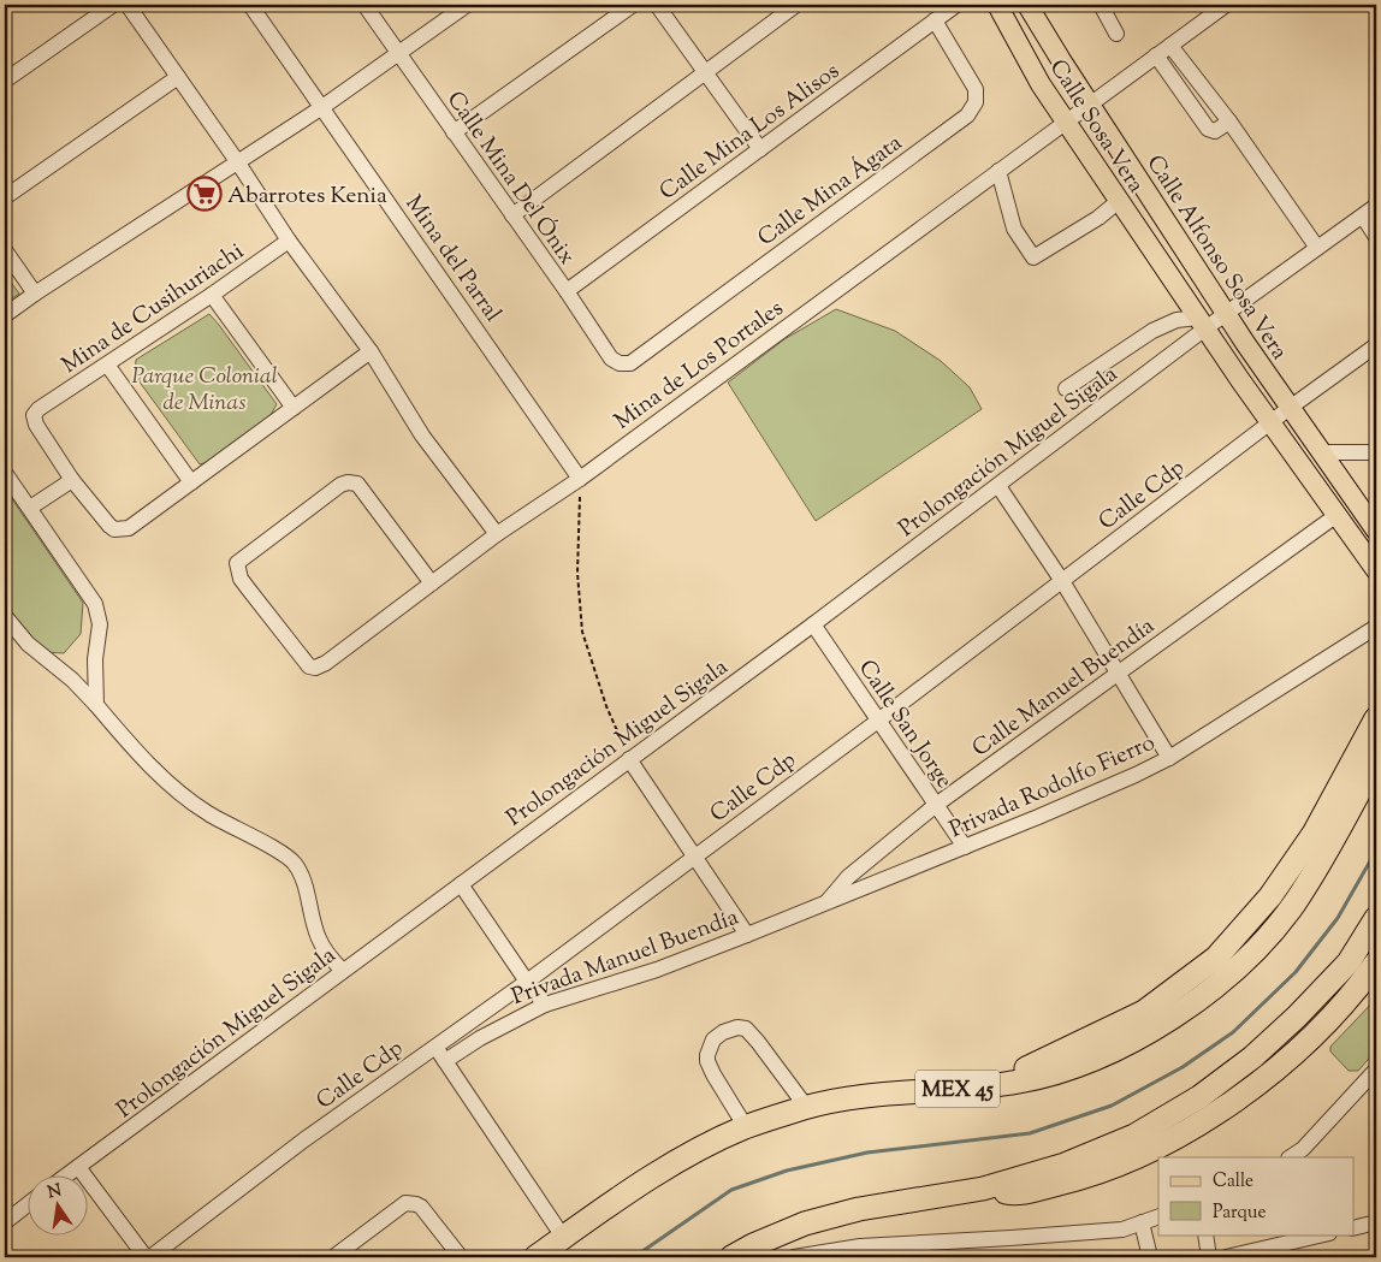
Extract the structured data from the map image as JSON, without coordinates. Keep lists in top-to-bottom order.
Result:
{
  "streets": {
    "highway": ["MEX 45"],
    "main road": ["Calle Sosa Vera", "Calle Alfonso Sosa Vera"],
    "street": [
      "Calle Mina Los Alisos",
      "Calle Mina Del Ónix",
      "Calle Mina Ágata",
      "Mina del Parral",
      "Mina de Cusihuriachi",
      "Mina de Los Portales",
      "Prolongación Miguel Sigala",
      "Calle Cdp",
      "Calle Manuel Buendía",
      "Calle San Jorge",
      "Privada Rodolfo Fierro",
      "Privada Manuel Buendía"
    ]
  },
  "crossings": [
    ["Calle Sosa Vera", "Mina de Los Portales"],
    ["Calle Sosa Vera", "Prolongación Miguel Sigala"],
    ["Calle Mina Los Alisos", "Calle Mina Del Ónix"],
    ["Calle Mina Los Alisos", "Calle Mina Ágata"],
    ["Calle Mina Del Ónix", "Calle Mina Ágata"],
    ["Calle Alfonso Sosa Vera", "Mina de Los Portales"],
    ["Calle Alfonso Sosa Vera", "Prolongación Miguel Sigala"],
    ["Calle Alfonso Sosa Vera", "Calle Cdp"],
    ["Mina del Parral", "Mina de Los Portales"],
    ["Prolongación Miguel Sigala", "Calle San Jorge"],
    ["Calle Cdp", "Calle San Jorge"],
    ["Calle Manuel Buendía", "Calle San Jorge"],
    ["Calle Manuel Buendía", "Privada Rodolfo Fierro"],
    ["Calle Manuel Buendía", "Privada Manuel Buendía"],
    ["Calle San Jorge", "Privada Rodolfo Fierro"],
    ["Privada Rodolfo Fierro", "Privada Manuel Buendía"]
  ],
  "parks": ["Parque Colonial de Minas"],
  "places": {
    "supermarket": ["Abarrotes Kenia"]
  },
  "legend": ["Calle", "Parque"],
  "north": "top"
}
